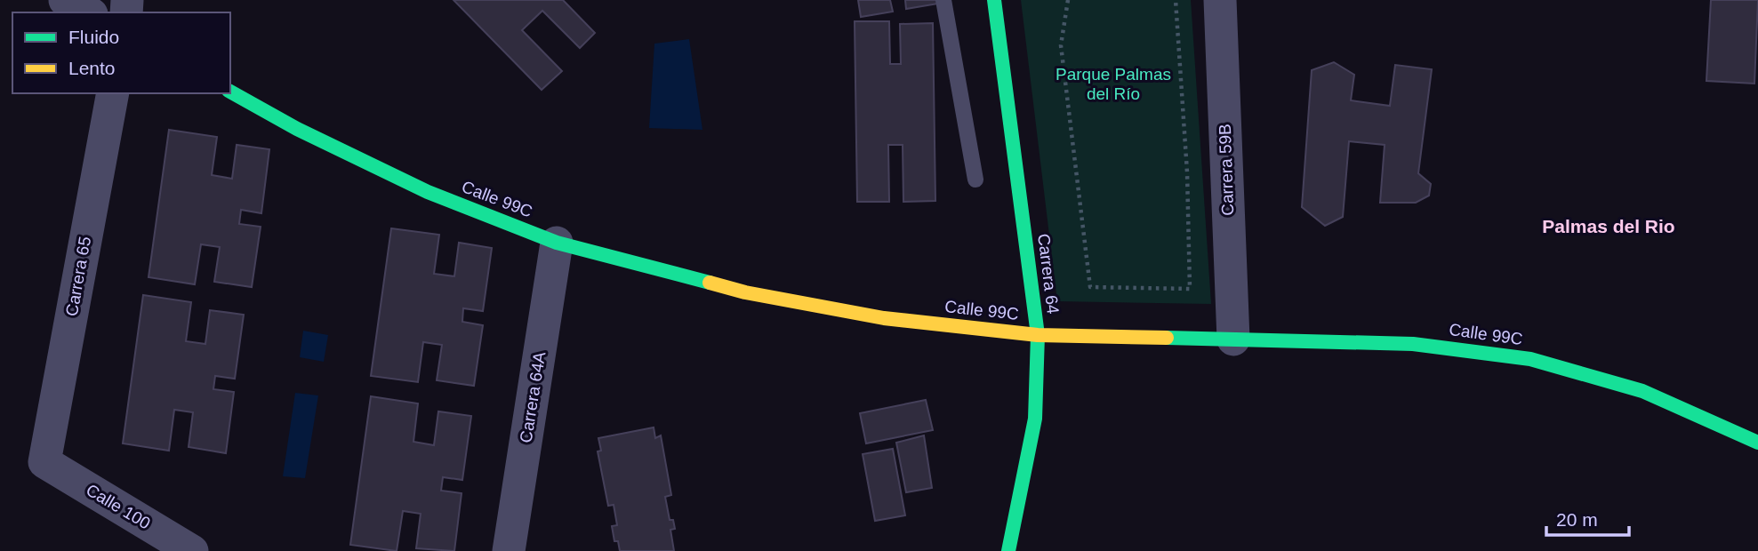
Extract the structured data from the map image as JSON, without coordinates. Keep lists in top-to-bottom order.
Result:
{
  "streets": {
    "street": [
      "Carrera 59B",
      "Calle 99C",
      "Carrera 64",
      "Carrera 65",
      "Carrera 64A",
      "Calle 100"
    ]
  },
  "crossings": [
    ["Carrera 59B", "Calle 99C"],
    ["Calle 99C", "Carrera 64"],
    ["Calle 99C", "Carrera 64A"],
    ["Carrera 65", "Calle 100"]
  ],
  "districts": ["Palmas del Rio"],
  "parks": ["Parque Palmas del Río"],
  "legend": ["Fluido", "Lento"],
  "scale_bar": "20 m"
}
